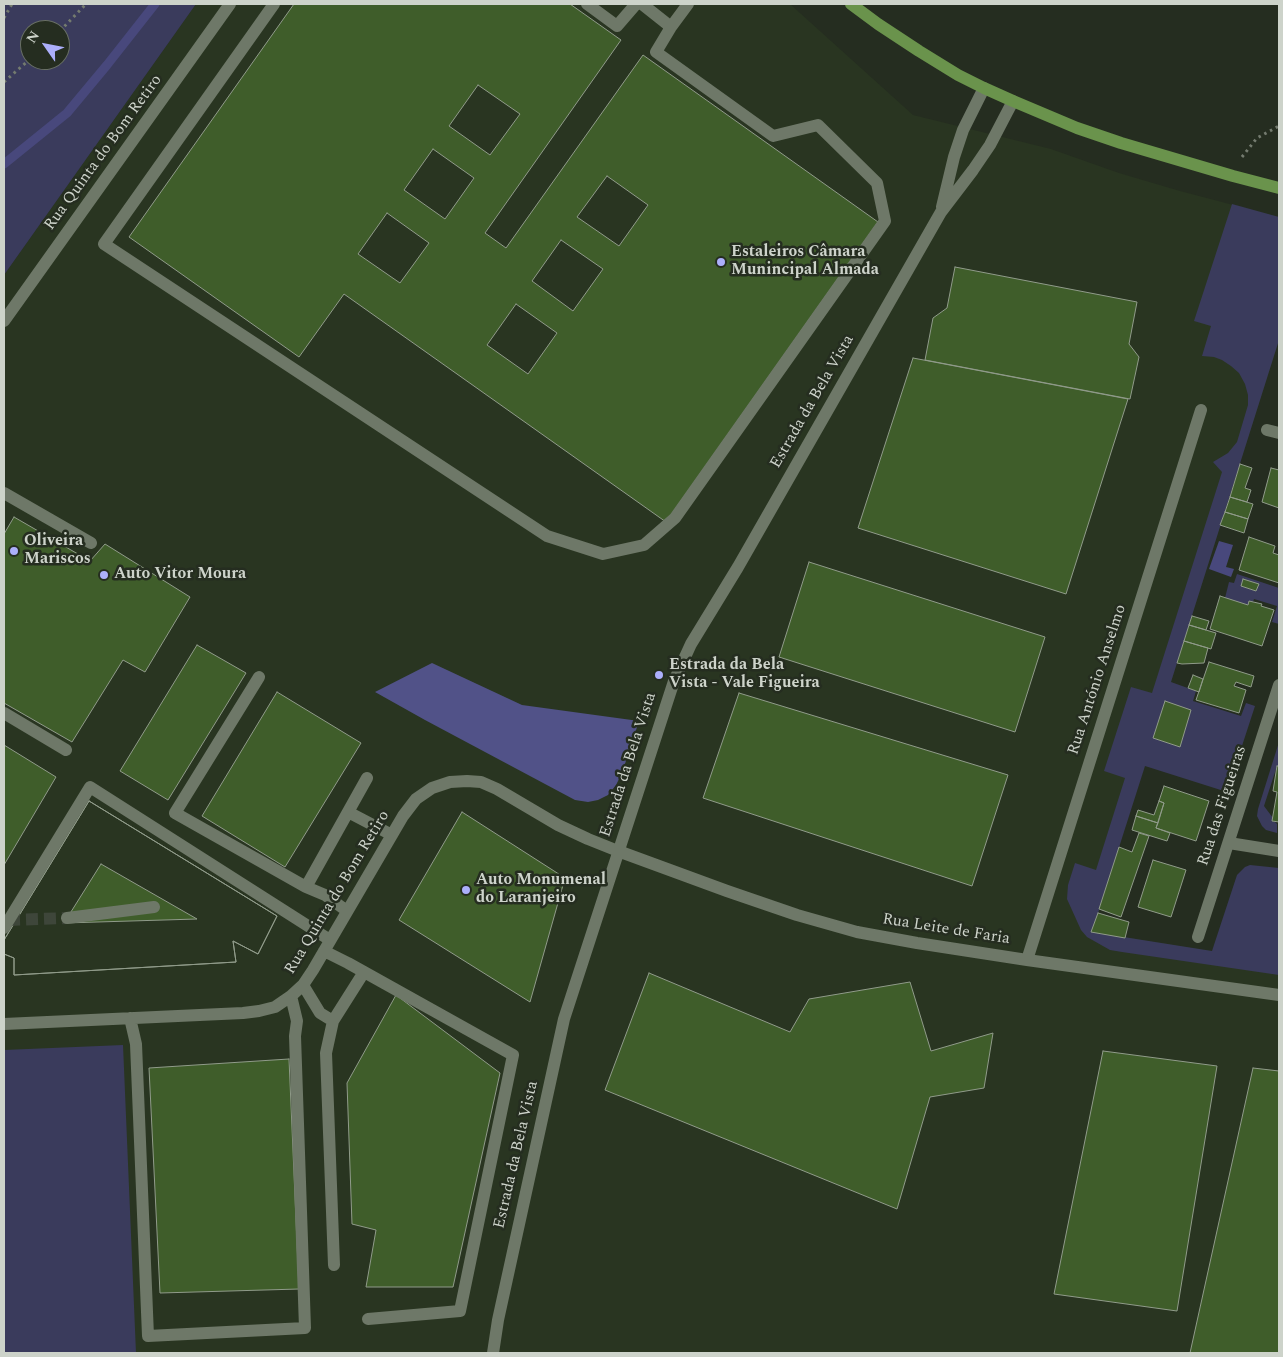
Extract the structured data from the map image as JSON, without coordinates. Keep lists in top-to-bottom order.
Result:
{
  "streets": {
    "street": [
      "Rua Quinta do Bom Retiro",
      "Estrada da Bela Vista",
      "Rua António Anselmo",
      "Rua das Figueiras",
      "Rua Leite de Faria"
    ]
  },
  "crossings": [
    ["Rua Quinta do Bom Retiro", "Estrada da Bela Vista"],
    ["Rua Quinta do Bom Retiro", "Rua Leite de Faria"],
    ["Estrada da Bela Vista", "Rua Leite de Faria"],
    ["Rua António Anselmo", "Rua Leite de Faria"]
  ],
  "places": [
    "Estaleiros Câmara Munincipal Almada",
    "Oliveira Mariscos",
    "Auto Vitor Moura",
    "Estrada da Bela Vista - Vale Figueira",
    "Auto Monumenal do Laranjeiro"
  ],
  "north": "top left"
}
